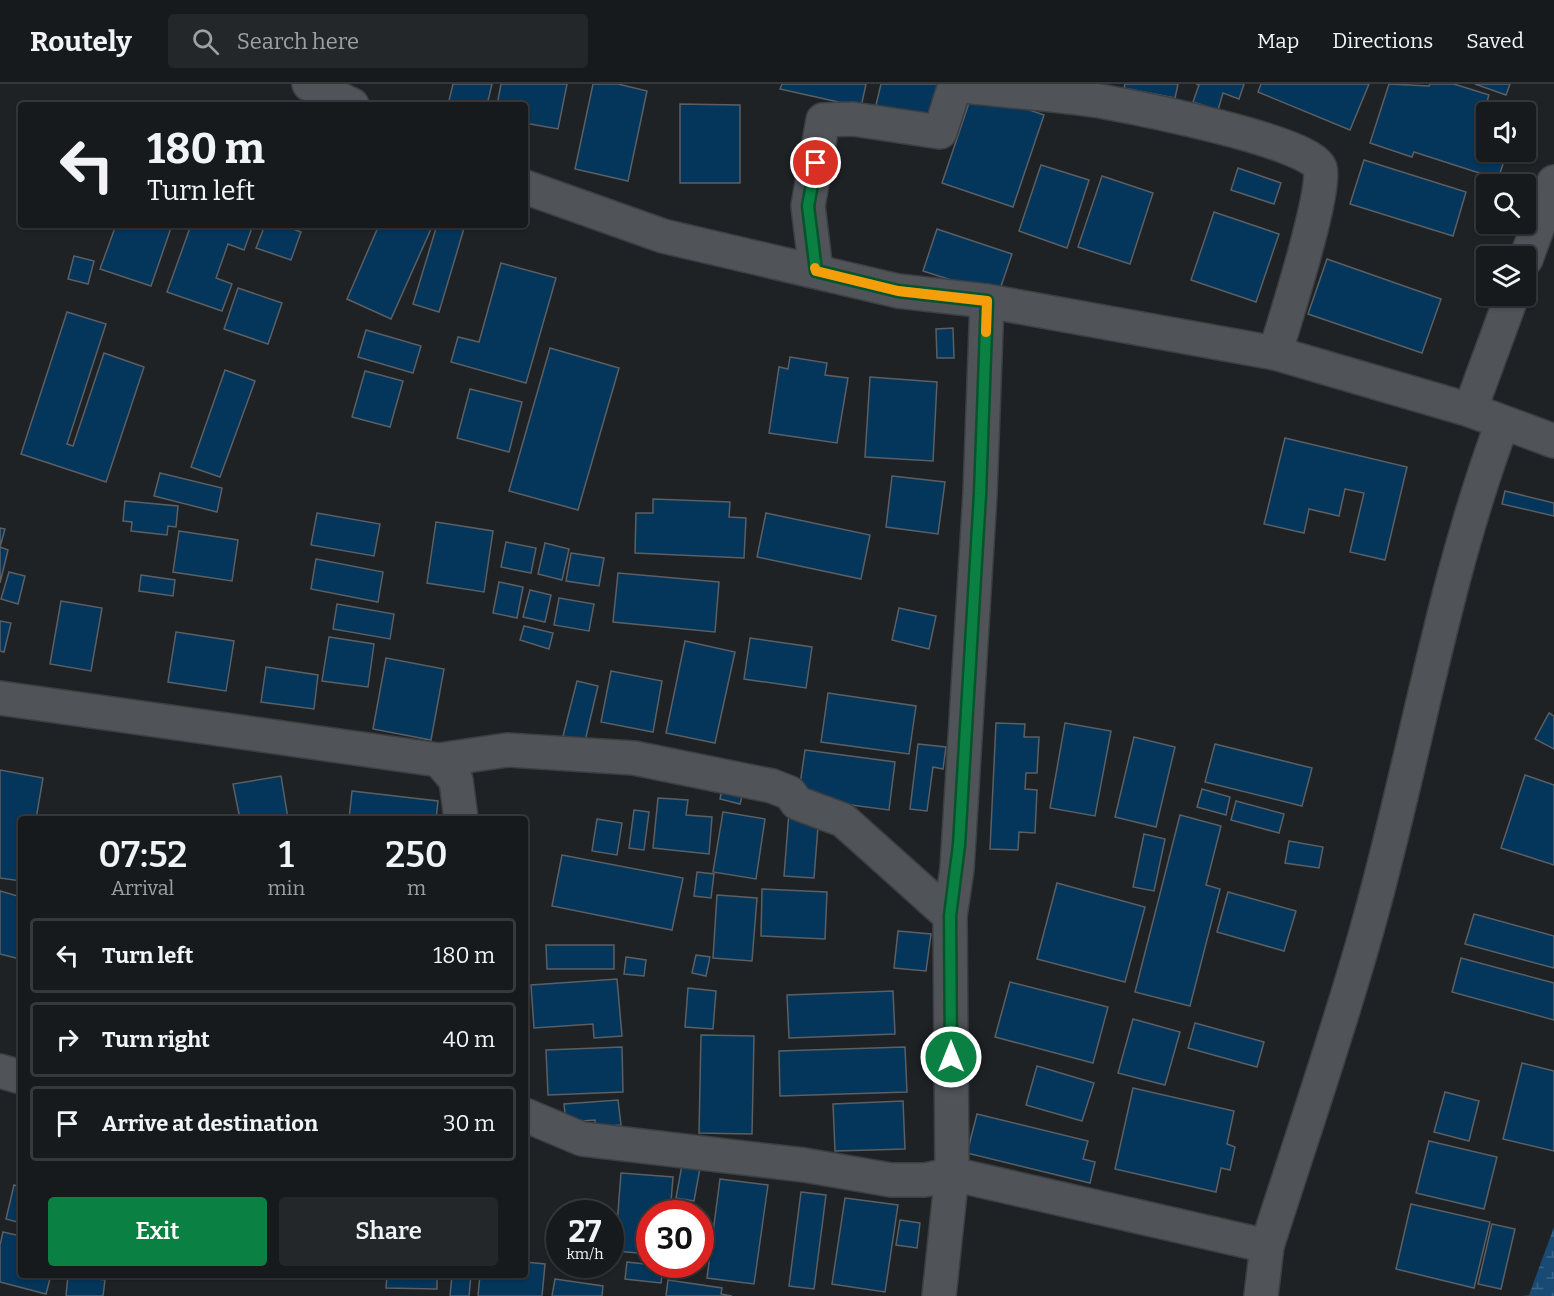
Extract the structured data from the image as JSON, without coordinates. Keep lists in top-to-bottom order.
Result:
{
  "page": {
    "header": "Routely",
    "search": "Search here",
    "nav": ["Map", "Directions", "Saved"],
    "turn": ["180 m", "Turn left"],
    "eta": [
      "07:52",
      "Arrival",
      "1",
      "min",
      "250",
      "m"
    ],
    "list": [
      {
        "name": "Turn left",
        "value": "180 m"
      },
      {
        "name": "Turn right",
        "value": "40 m"
      },
      {
        "name": "Arrive at destination",
        "value": "30 m"
      }
    ],
    "buttons": ["Exit", "Share"],
    "speed": "27 km/h",
    "limit": "30"
  }
}
